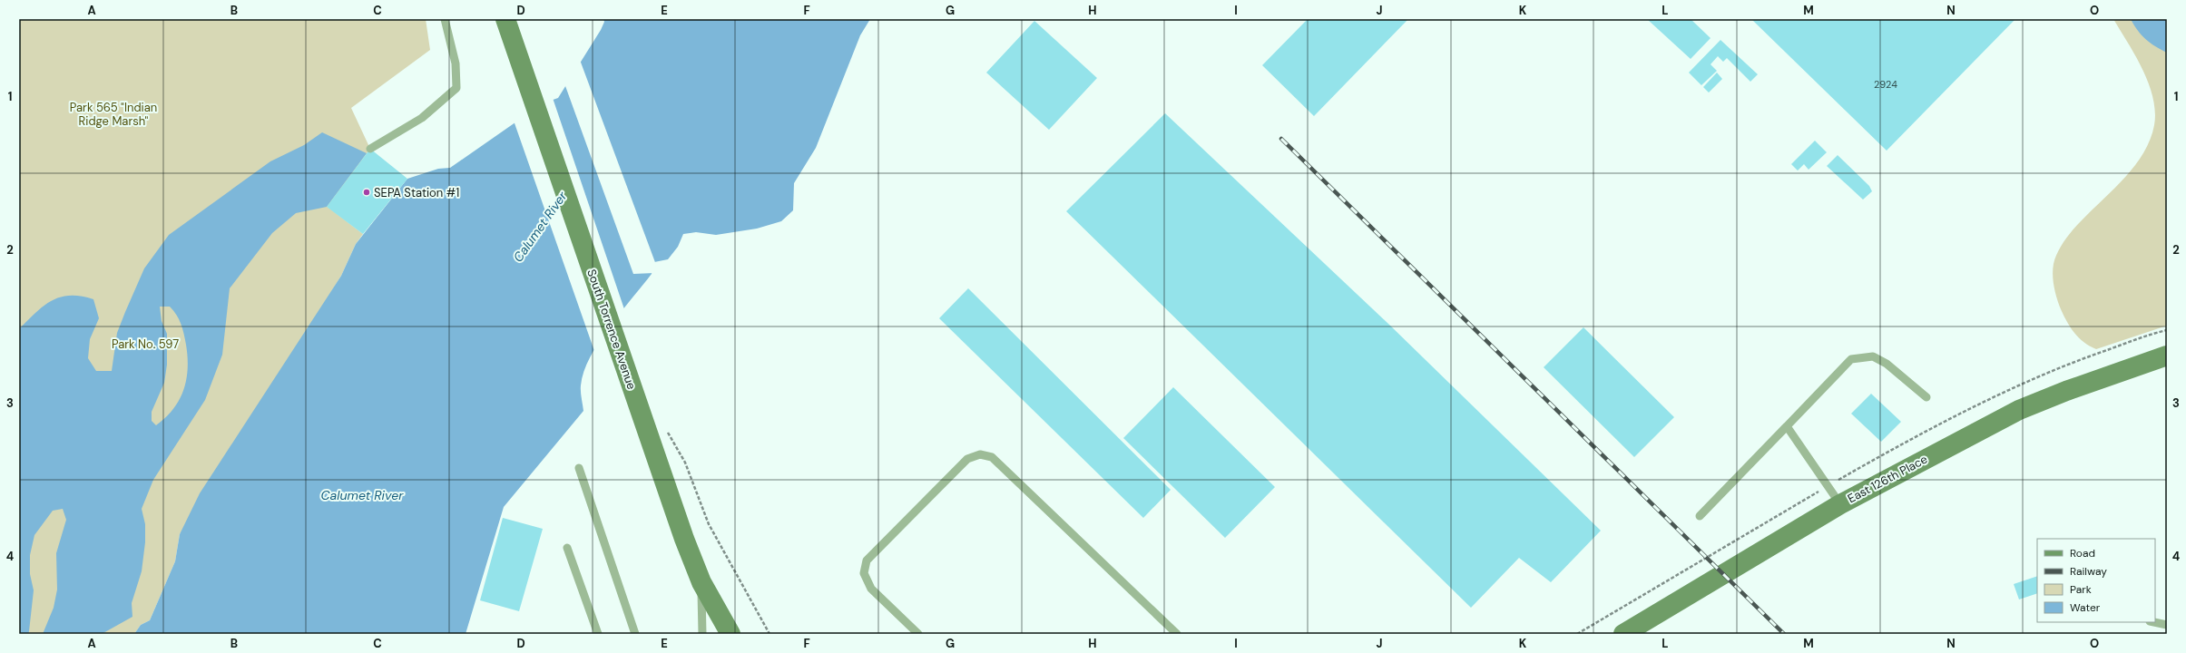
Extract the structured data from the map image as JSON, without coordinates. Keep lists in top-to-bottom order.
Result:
{
  "streets": {
    "main road": ["South Torrence Avenue", "East 126th Place"]
  },
  "water": ["Calumet River"],
  "parks": ["Park 565 \"Indian Ridge Marsh\"", "Park No. 597"],
  "places": ["SEPA Station #1"],
  "house_numbers": ["2924"],
  "legend": [
    "Road",
    "Railway",
    "Park",
    "Water"
  ],
  "grid": {
    "columns": [
      "A",
      "B",
      "C",
      "D",
      "E",
      "F",
      "G",
      "H",
      "I",
      "J",
      "K",
      "L",
      "M",
      "N",
      "O"
    ],
    "rows": [
      "1",
      "2",
      "3",
      "4"
    ]
  }
}
